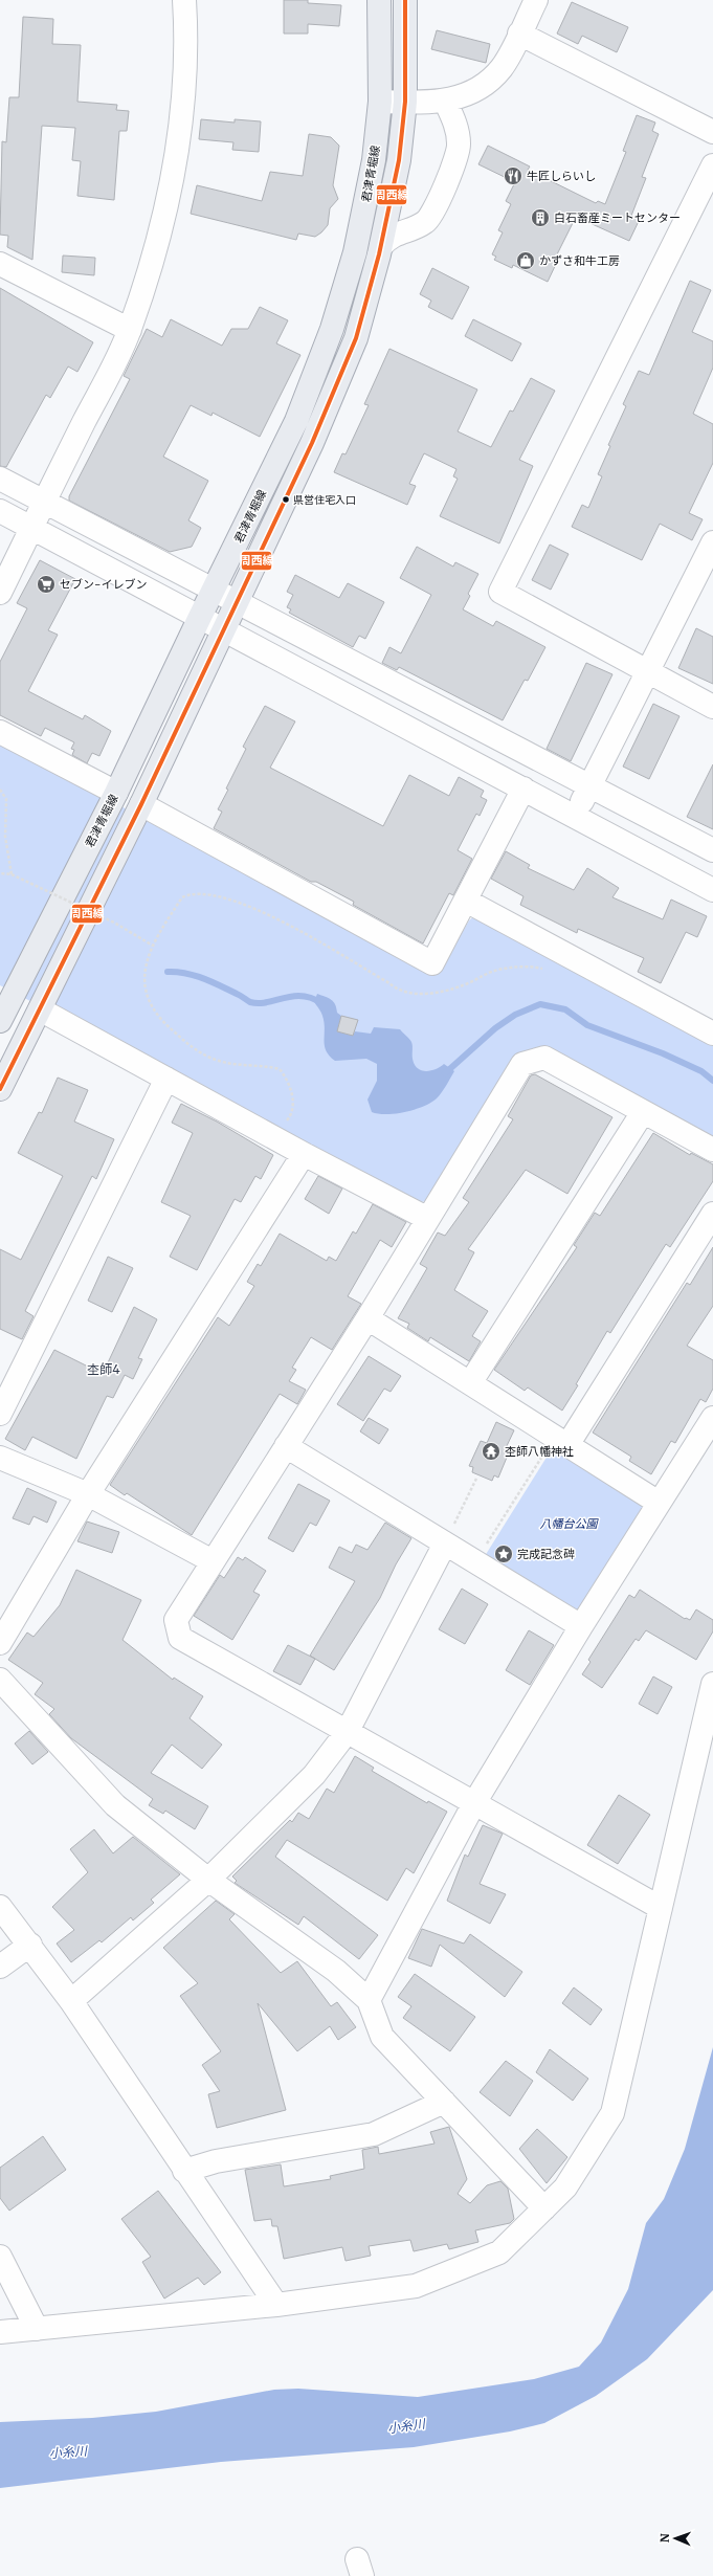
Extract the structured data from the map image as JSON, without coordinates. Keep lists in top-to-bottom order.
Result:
{
  "streets": {
    "main road": ["君津青堀線"]
  },
  "districts": ["杢師4"],
  "water": ["小糸川"],
  "parks": ["八幡台公園"],
  "places": {
    "restaurant": ["牛匠しらいし"],
    "building": ["白石畜産ミートセンター"],
    "shop": ["かずさ和牛工房"],
    "other": ["県営住宅入口"],
    "supermarket": ["セブン-イレブン"],
    "temple": ["杢師八幡神社"],
    "place": ["完成記念碑"]
  },
  "lines": ["transit line 周西線"],
  "north": "left"
}
